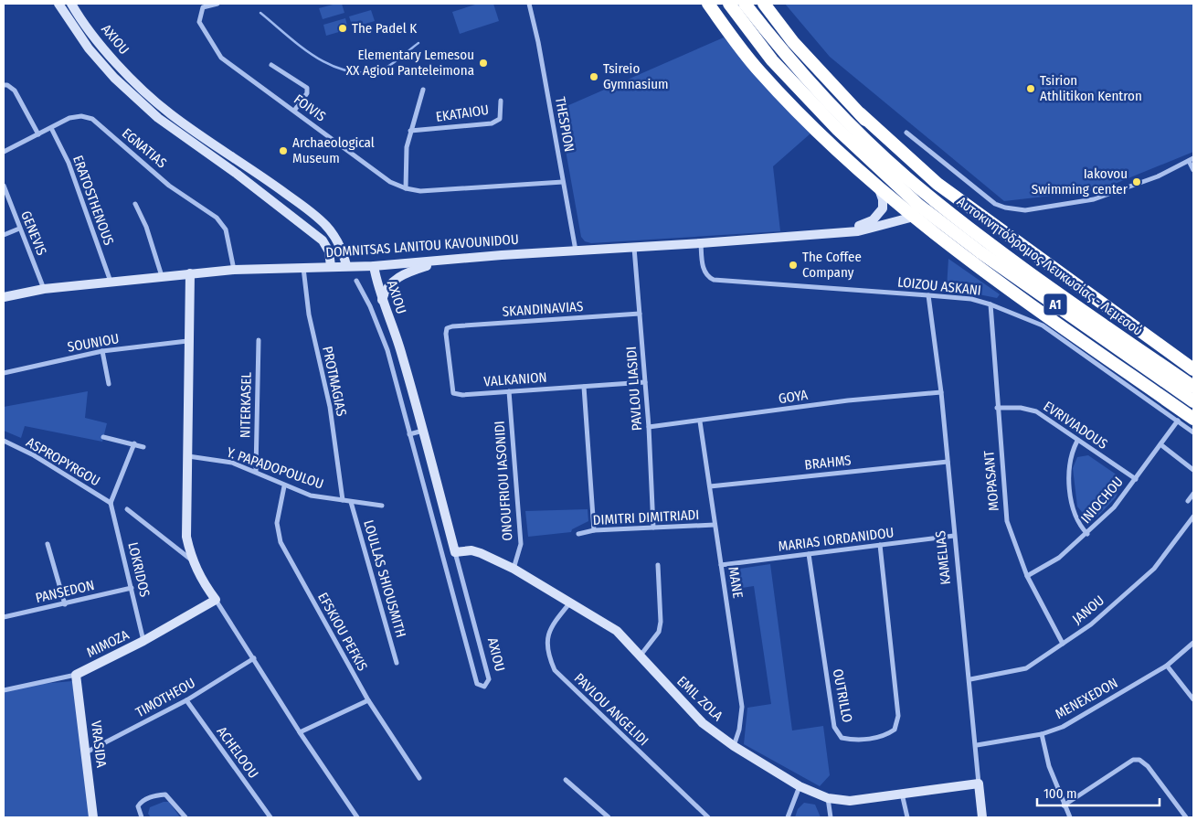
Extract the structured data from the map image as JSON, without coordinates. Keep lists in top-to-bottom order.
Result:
{
  "streets": {
    "highway": ["Αυτοκινητόδρομος Λευκωσίας - Λεμεσού", "A1"],
    "street": [
      "AXIOU",
      "FOIVIS",
      "EKATAIOU",
      "THESPION",
      "EGNATIAS",
      "ERATOSTHENOUS",
      "GENEVIS",
      "DOMNITSAS LANITOU KAVOUNIDOU",
      "LOIZOU ASKANI",
      "SKANDINAVIAS",
      "SOUNIOU",
      "VALKANION",
      "PROTMAGIAS",
      "PAVLOU LIASIDI",
      "GOYA",
      "NITERKASEL",
      "EVRIVIADOUS",
      "ASPROPYRGOU",
      "BRAHMS",
      "Y. PAPADOPOULOU",
      "ONOUFRIOU IASONIDI",
      "MOPASANT",
      "INIOCHOU",
      "DIMITRI DIMITRIADI",
      "MARIAS IORDANIDOU",
      "KAMELIAS",
      "LOKRIDOS",
      "LOULLAS SHIOUSMITH",
      "MANE",
      "PANSEDON",
      "JANOU",
      "EFSKIOU PEFKIS",
      "MIMOZA",
      "OUTRILLO",
      "TIMOTHEOU",
      "EMIL ZOLA",
      "MENEXEDON",
      "PAVLOU ANGELIDI",
      "VRASIDA",
      "ACHELOOU"
    ]
  },
  "crossings": [
    ["AXIOU", "DOMNITSAS LANITOU KAVOUNIDOU"],
    ["AXIOU", "EMIL ZOLA"],
    ["FOIVIS", "THESPION"],
    ["THESPION", "DOMNITSAS LANITOU KAVOUNIDOU"],
    ["EGNATIAS", "ERATOSTHENOUS"],
    ["EGNATIAS", "DOMNITSAS LANITOU KAVOUNIDOU"],
    ["ERATOSTHENOUS", "DOMNITSAS LANITOU KAVOUNIDOU"],
    ["GENEVIS", "DOMNITSAS LANITOU KAVOUNIDOU"],
    ["DOMNITSAS LANITOU KAVOUNIDOU", "Αυτοκινητόδρομος Λευκωσίας - Λεμεσού"],
    ["DOMNITSAS LANITOU KAVOUNIDOU", "LOIZOU ASKANI"],
    ["DOMNITSAS LANITOU KAVOUNIDOU", "PROTMAGIAS"],
    ["DOMNITSAS LANITOU KAVOUNIDOU", "PAVLOU LIASIDI"],
    ["LOIZOU ASKANI", "MOPASANT"],
    ["LOIZOU ASKANI", "INIOCHOU"],
    ["LOIZOU ASKANI", "KAMELIAS"],
    ["SKANDINAVIAS", "VALKANION"],
    ["SKANDINAVIAS", "PAVLOU LIASIDI"],
    ["VALKANION", "PAVLOU LIASIDI"],
    ["VALKANION", "ONOUFRIOU IASONIDI"],
    ["PROTMAGIAS", "Y. PAPADOPOULOU"],
    ["PAVLOU LIASIDI", "GOYA"],
    ["PAVLOU LIASIDI", "DIMITRI DIMITRIADI"],
    ["GOYA", "KAMELIAS"],
    ["GOYA", "MANE"],
    ["NITERKASEL", "Y. PAPADOPOULOU"],
    ["EVRIVIADOUS", "MOPASANT"],
    ["EVRIVIADOUS", "INIOCHOU"],
    ["ASPROPYRGOU", "LOKRIDOS"],
    ["BRAHMS", "KAMELIAS"],
    ["BRAHMS", "MANE"],
    ["Y. PAPADOPOULOU", "LOULLAS SHIOUSMITH"],
    ["Y. PAPADOPOULOU", "EFSKIOU PEFKIS"],
    ["ONOUFRIOU IASONIDI", "EMIL ZOLA"],
    ["MOPASANT", "INIOCHOU"],
    ["MOPASANT", "JANOU"],
    ["DIMITRI DIMITRIADI", "MANE"],
    ["MARIAS IORDANIDOU", "KAMELIAS"],
    ["MARIAS IORDANIDOU", "MANE"],
    ["MARIAS IORDANIDOU", "OUTRILLO"],
    ["KAMELIAS", "JANOU"],
    ["KAMELIAS", "EMIL ZOLA"],
    ["KAMELIAS", "MENEXEDON"],
    ["LOKRIDOS", "PANSEDON"],
    ["LOKRIDOS", "MIMOZA"],
    ["MANE", "EMIL ZOLA"],
    ["MIMOZA", "VRASIDA"],
    ["TIMOTHEOU", "VRASIDA"],
    ["TIMOTHEOU", "ACHELOOU"],
    ["EMIL ZOLA", "PAVLOU ANGELIDI"]
  ],
  "places": [
    "The Padel K",
    "Elementary Lemesou XX Agiou Panteleimona",
    "Tsireio Gymnasium",
    "Tsirion Athlitikon Kentron",
    "Archaeological Museum",
    "Iakovou Swimming center",
    "The Coffee Company"
  ],
  "scale_bar": "100 m"
}
